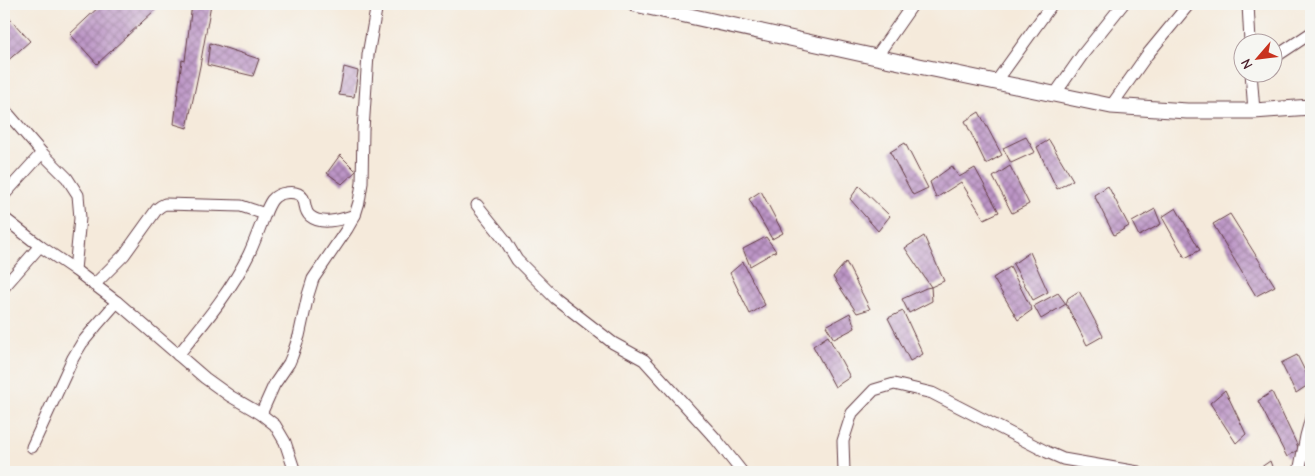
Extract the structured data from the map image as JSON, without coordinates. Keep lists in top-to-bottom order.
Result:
{
  "north": "bottom left"
}
